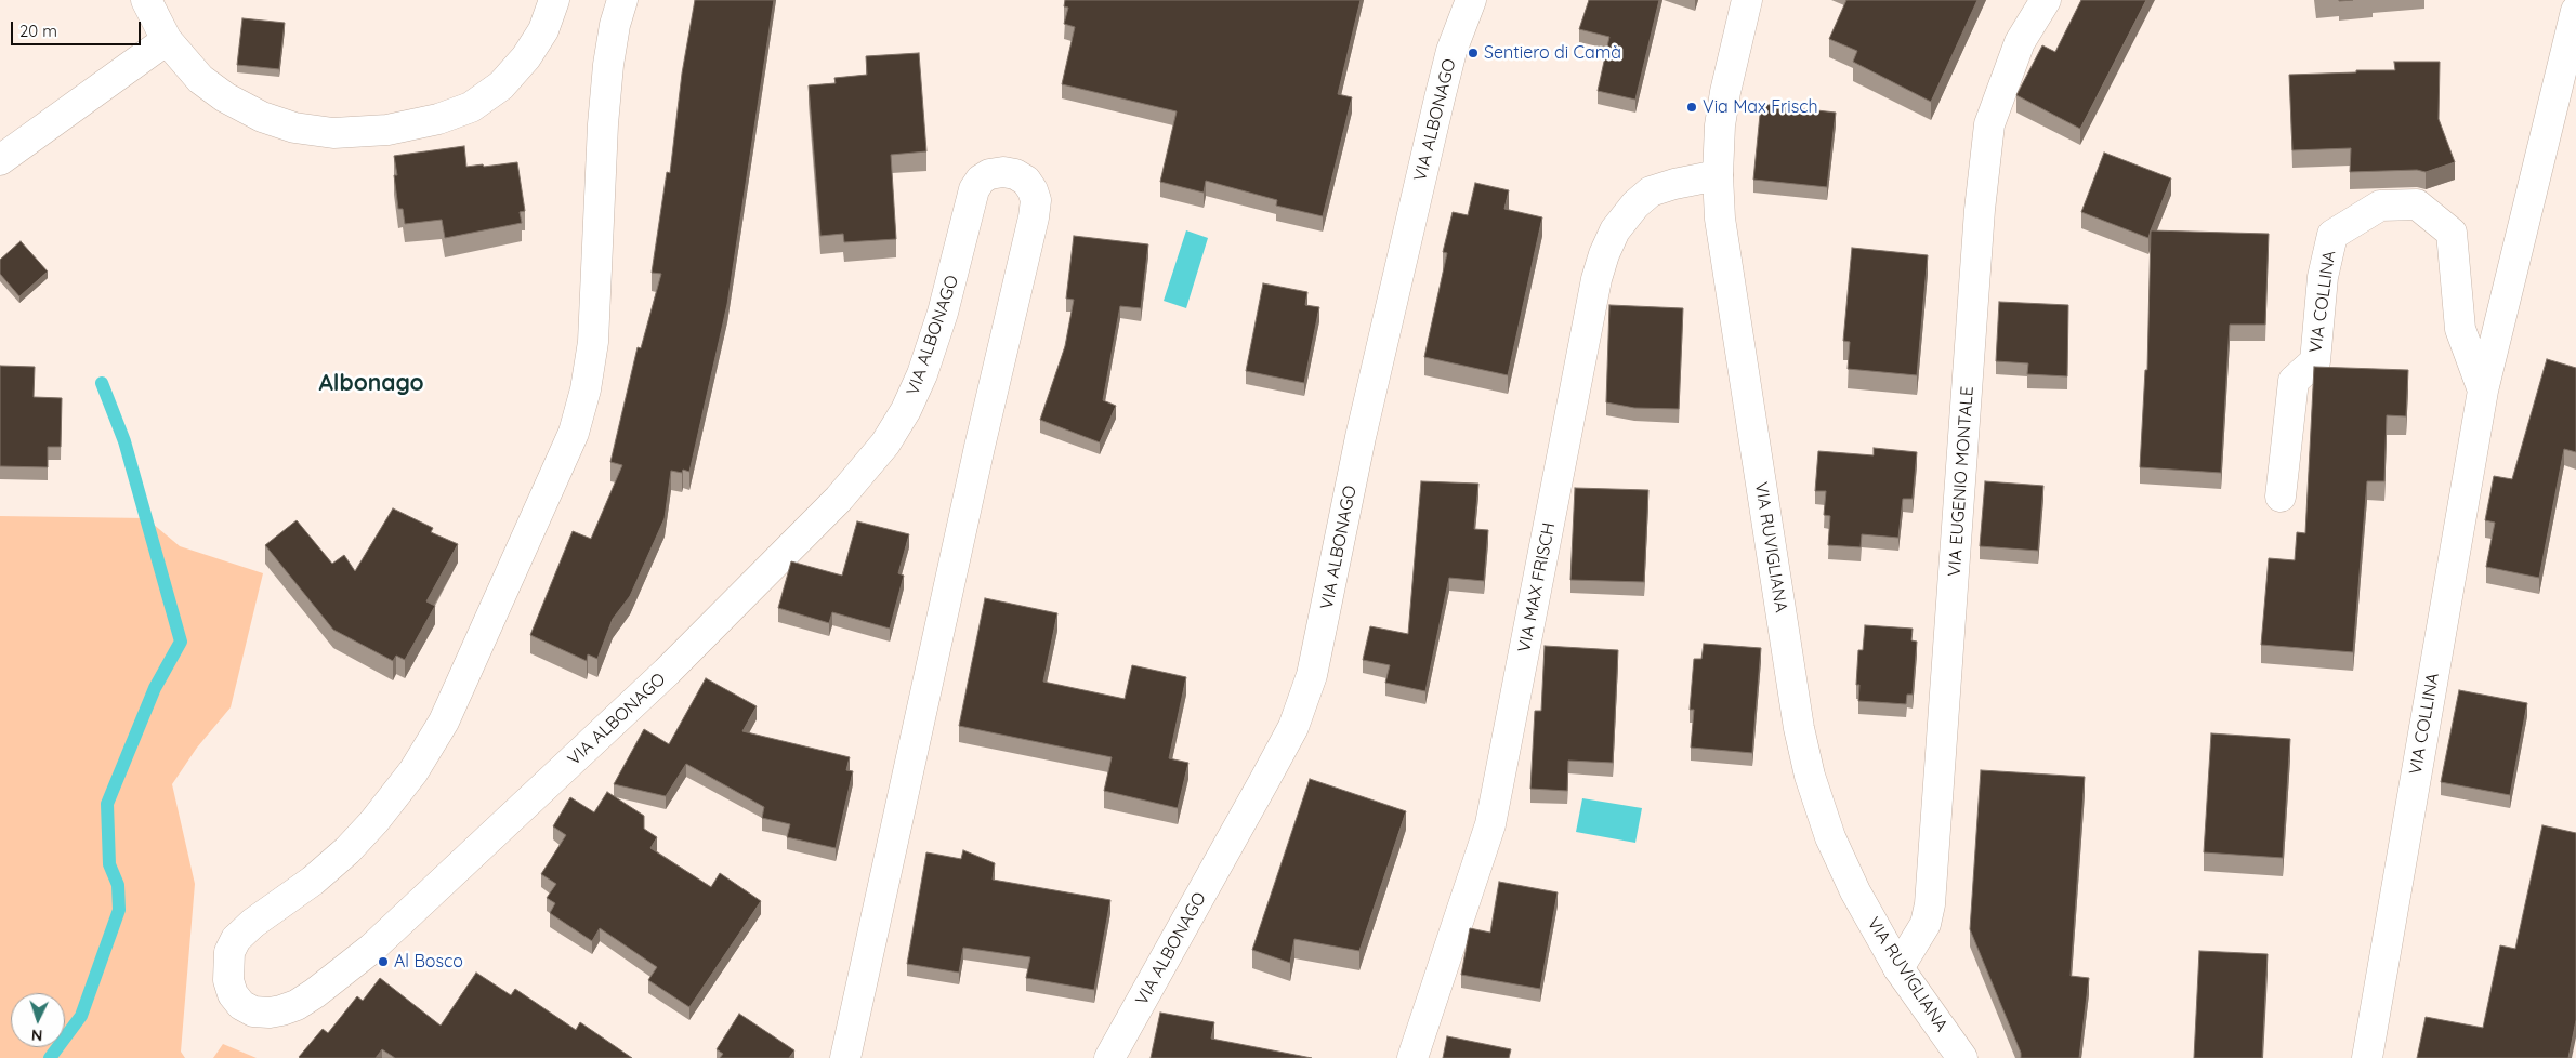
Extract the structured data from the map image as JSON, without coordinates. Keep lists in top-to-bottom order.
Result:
{
  "streets": {
    "street": [
      "VIA ALBONAGO",
      "VIA COLLINA",
      "VIA EUGENIO MONTALE",
      "VIA RUVIGLIANA",
      "VIA MAX FRISCH"
    ]
  },
  "crossings": [
    ["VIA EUGENIO MONTALE", "VIA RUVIGLIANA"],
    ["VIA RUVIGLIANA", "VIA MAX FRISCH"]
  ],
  "districts": ["Albonago"],
  "places": ["Sentiero di Camà", "Via Max Frisch", "Al Bosco"],
  "scale_bar": "20 m",
  "north": "bottom"
}
